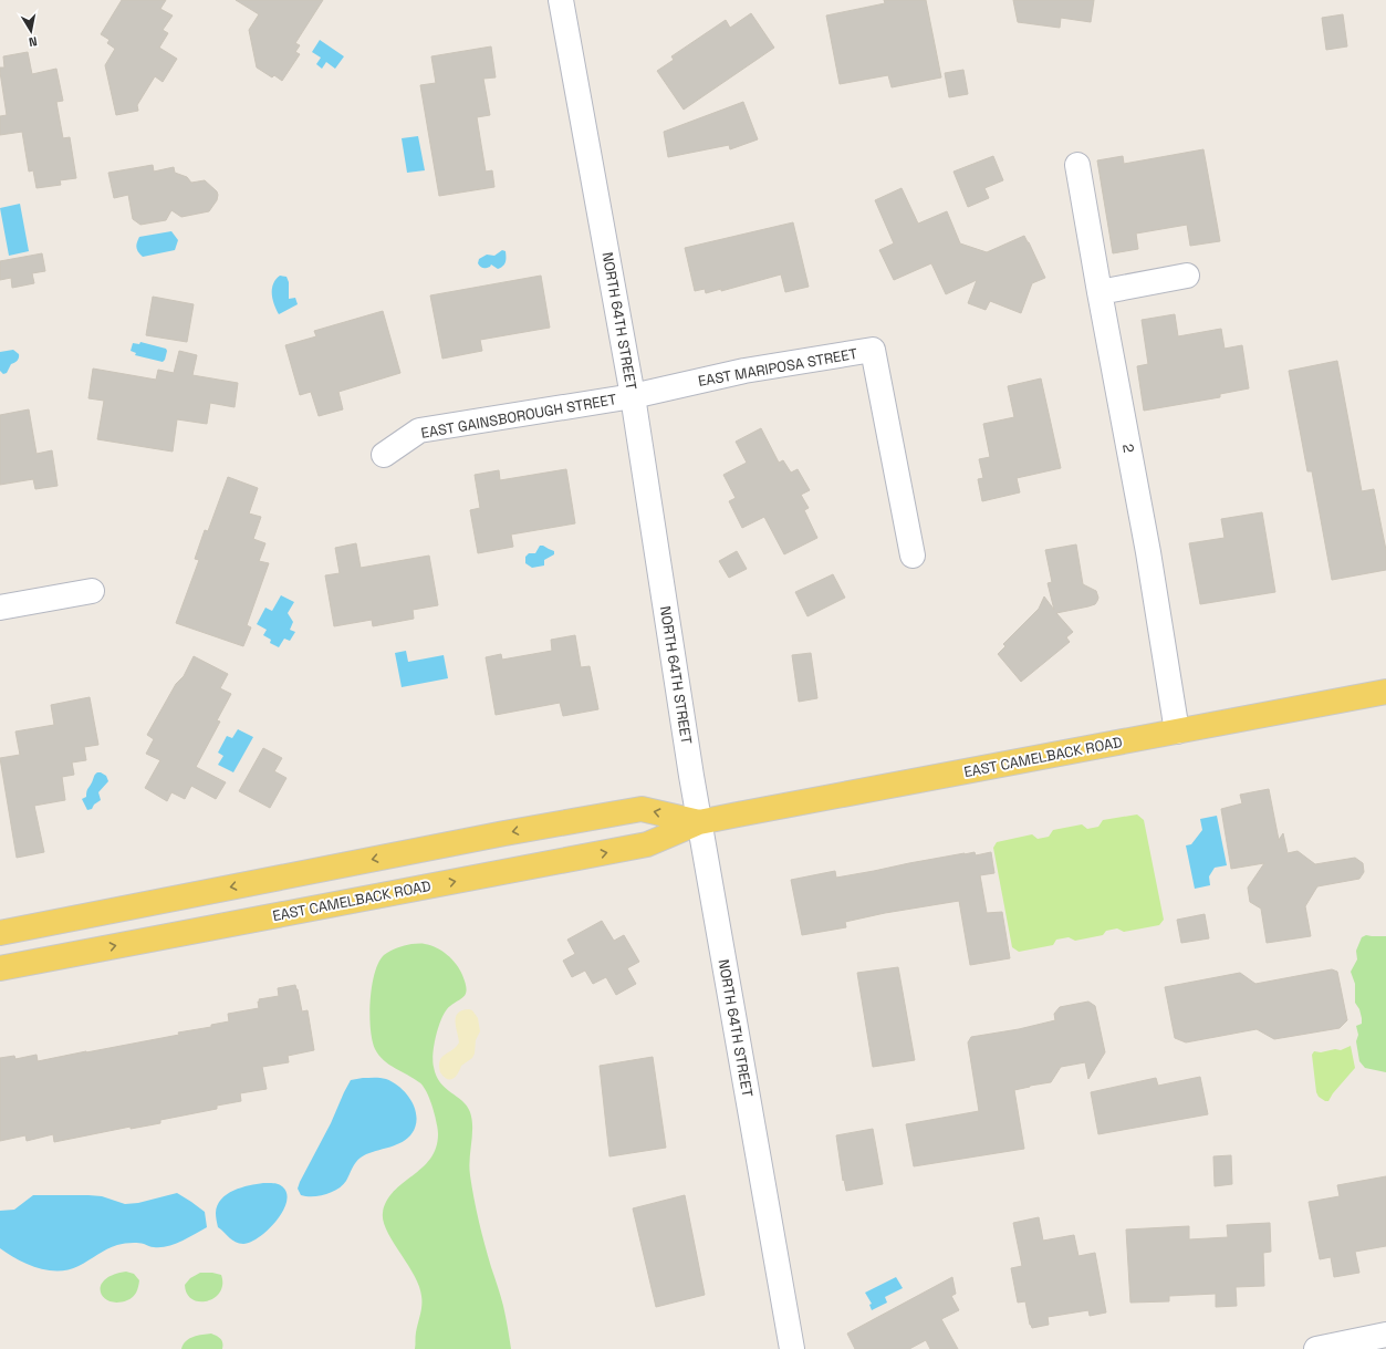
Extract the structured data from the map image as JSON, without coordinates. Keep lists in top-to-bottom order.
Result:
{
  "streets": {
    "main road": ["EAST CAMELBACK ROAD"],
    "street": [
      "NORTH 64TH STREET",
      "EAST MARIPOSA STREET",
      "EAST GAINSBOROUGH STREET",
      "2"
    ]
  },
  "crossings": [
    ["NORTH 64TH STREET", "EAST MARIPOSA STREET"],
    ["NORTH 64TH STREET", "EAST GAINSBOROUGH STREET"],
    ["NORTH 64TH STREET", "EAST CAMELBACK ROAD"],
    ["EAST MARIPOSA STREET", "EAST GAINSBOROUGH STREET"],
    ["2", "EAST CAMELBACK ROAD"]
  ],
  "north": "bottom"
}
